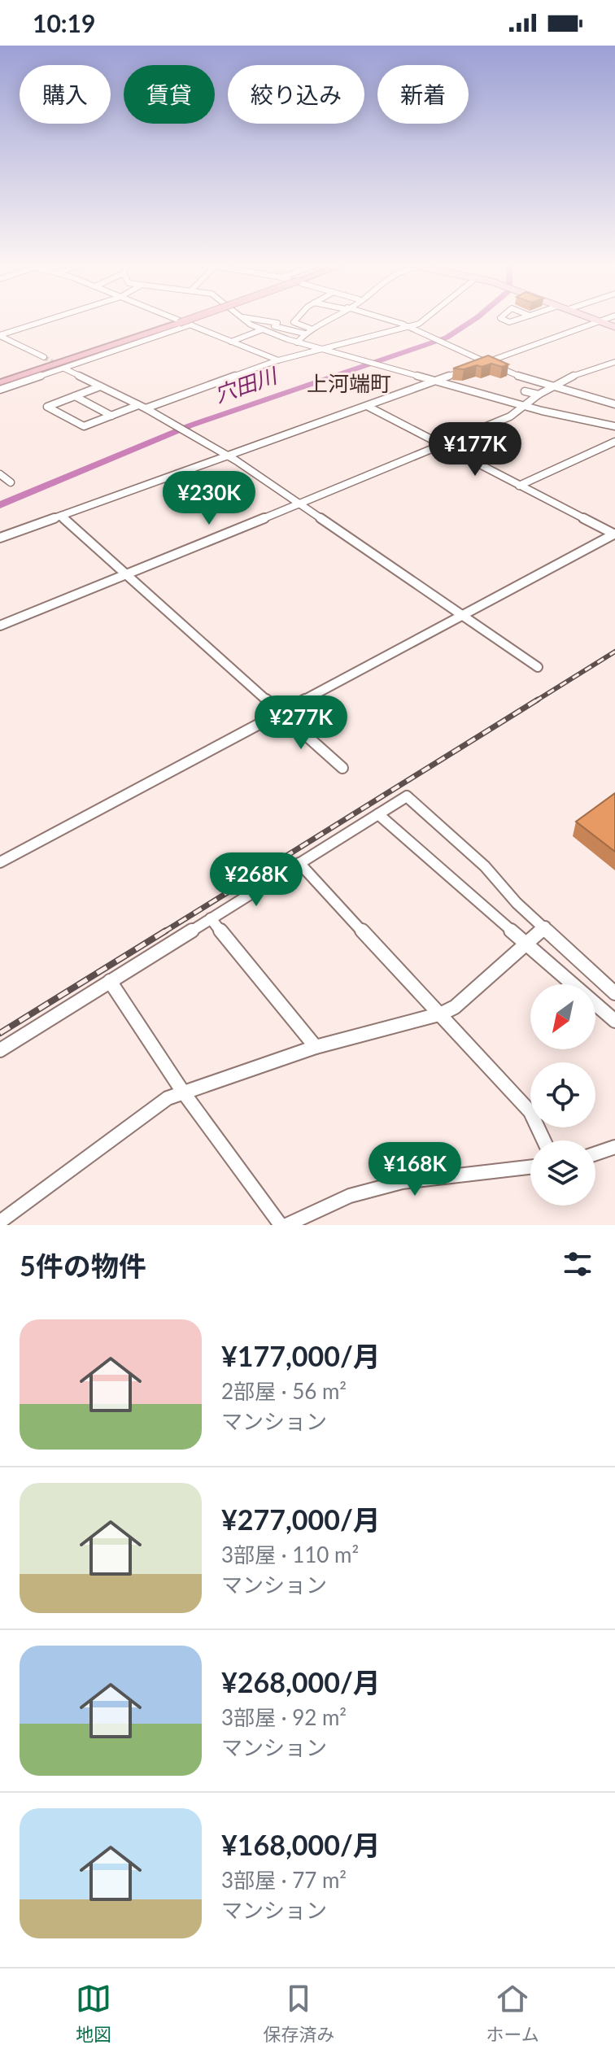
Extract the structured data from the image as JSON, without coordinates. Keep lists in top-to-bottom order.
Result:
{
  "districts": ["上河端町"],
  "water": ["穴田川"],
  "north": "bottom left",
  "page": {
    "status": "10:19",
    "chip": [
      "購入",
      "賃貸",
      "絞り込み",
      "新着"
    ],
    "price": [
      "¥177K",
      "¥230K",
      "¥277K",
      "¥268K",
      "¥168K"
    ],
    "heading": "5件の物件",
    "list": [
      {
        "name": "¥177,000/月",
        "note": "2部屋 · 56 m² · マンション"
      },
      {
        "name": "¥277,000/月",
        "note": "3部屋 · 110 m² · マンション"
      },
      {
        "name": "¥268,000/月",
        "note": "3部屋 · 92 m² · マンション"
      },
      {
        "name": "¥168,000/月",
        "note": "3部屋 · 77 m² · マンション"
      }
    ],
    "tabs": ["地図", "保存済み", "ホーム"]
  }
}
